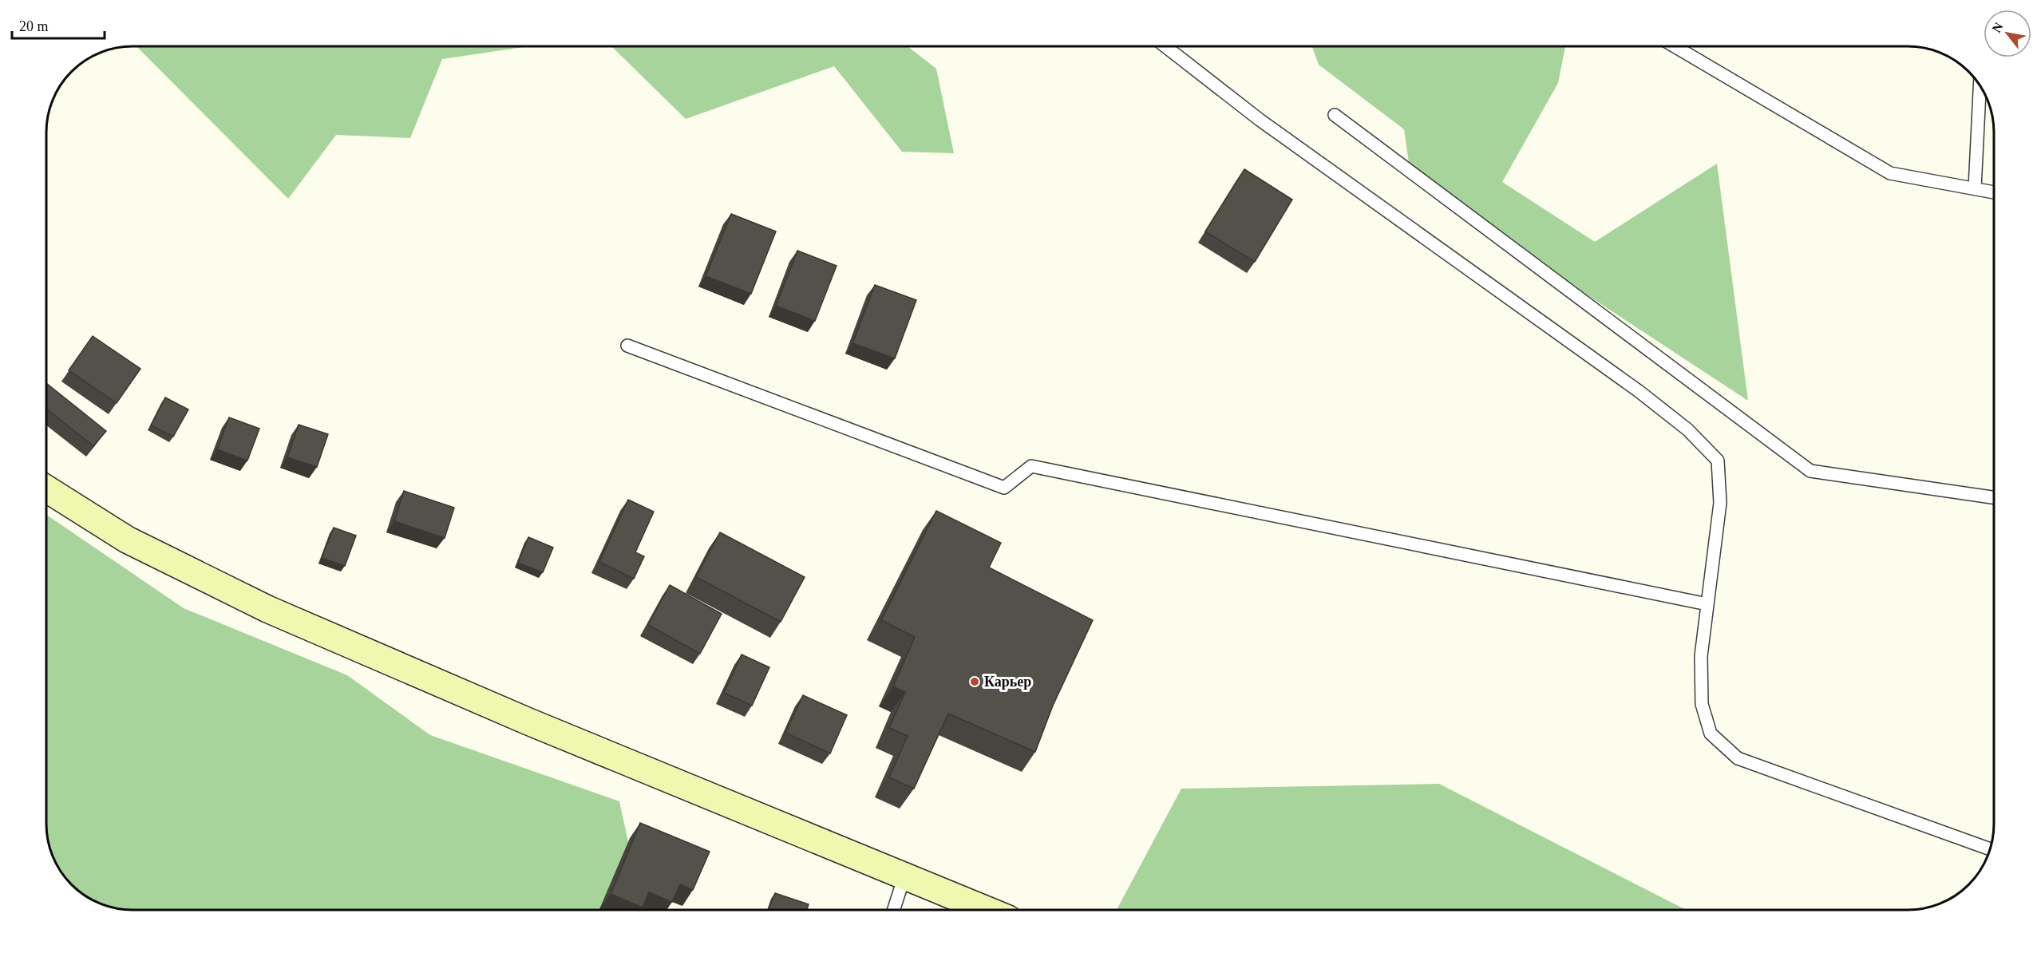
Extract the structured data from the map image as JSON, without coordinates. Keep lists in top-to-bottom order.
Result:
{
  "places": ["Карьер"],
  "scale_bar": "20 m",
  "north": "top left"
}
